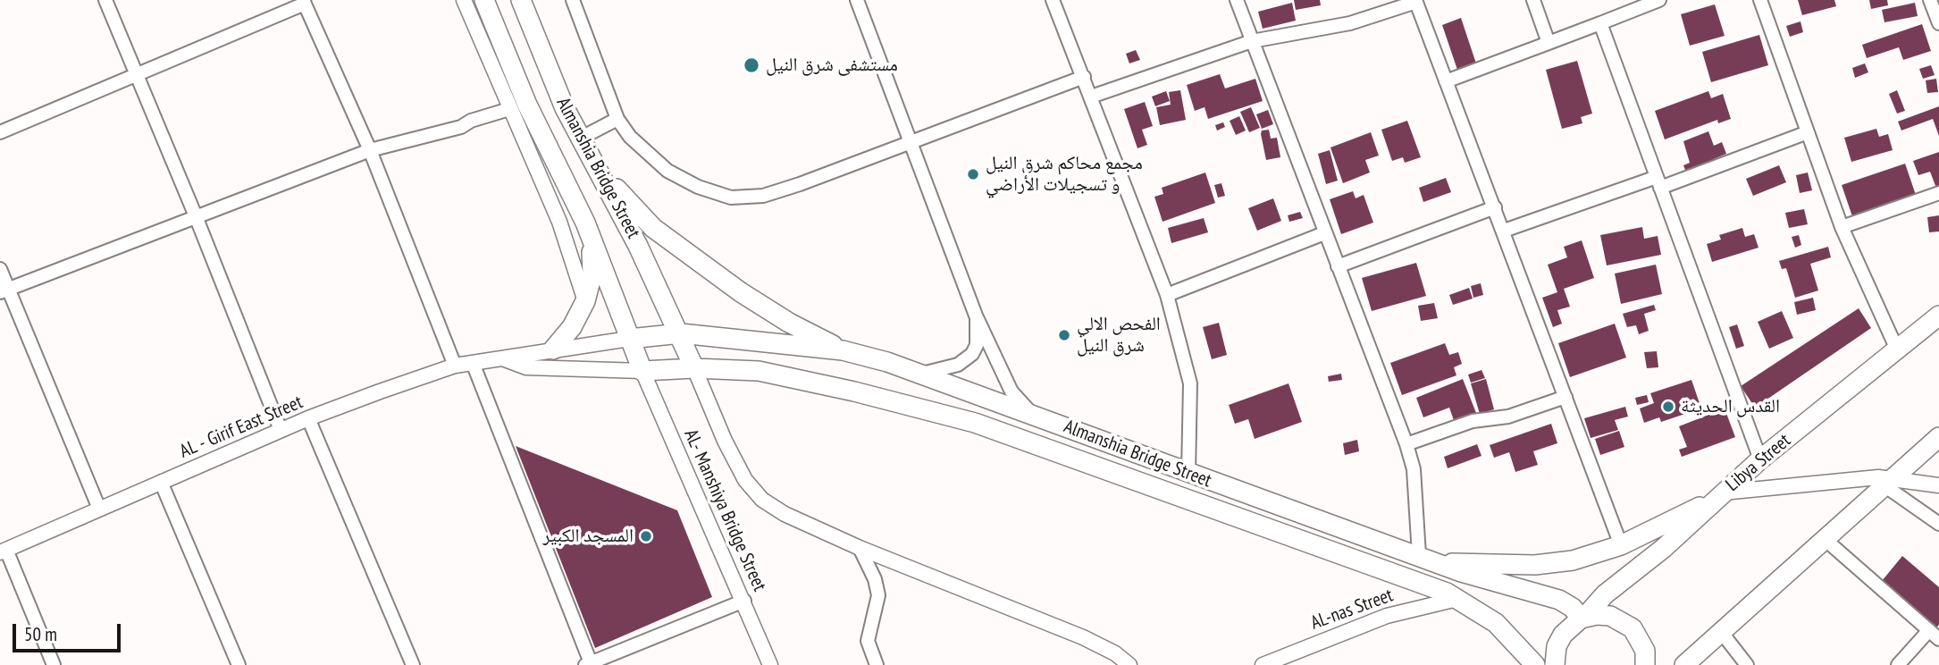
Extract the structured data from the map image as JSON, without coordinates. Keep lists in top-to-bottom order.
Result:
{
  "streets": {
    "main road": ["Almanshia Bridge Street", "Libya Street"],
    "street": ["AL - Girif East Street", "AL- Manshiya Bridge Street", "AL-nas Street"]
  },
  "crossings": [
    ["Almanshia Bridge Street", "AL - Girif East Street"],
    ["Almanshia Bridge Street", "Libya Street"],
    ["Almanshia Bridge Street", "AL- Manshiya Bridge Street"],
    ["Almanshia Bridge Street", "AL-nas Street"]
  ],
  "places": [
    "مستشفى شرق النيل",
    "مجمع محاكم شرق النيل و تسجيلات الأراضي",
    "الفحص الالي شرق النيل",
    "القدس الحديثة",
    "المسجد الكبير"
  ],
  "scale_bar": "50 m"
}
